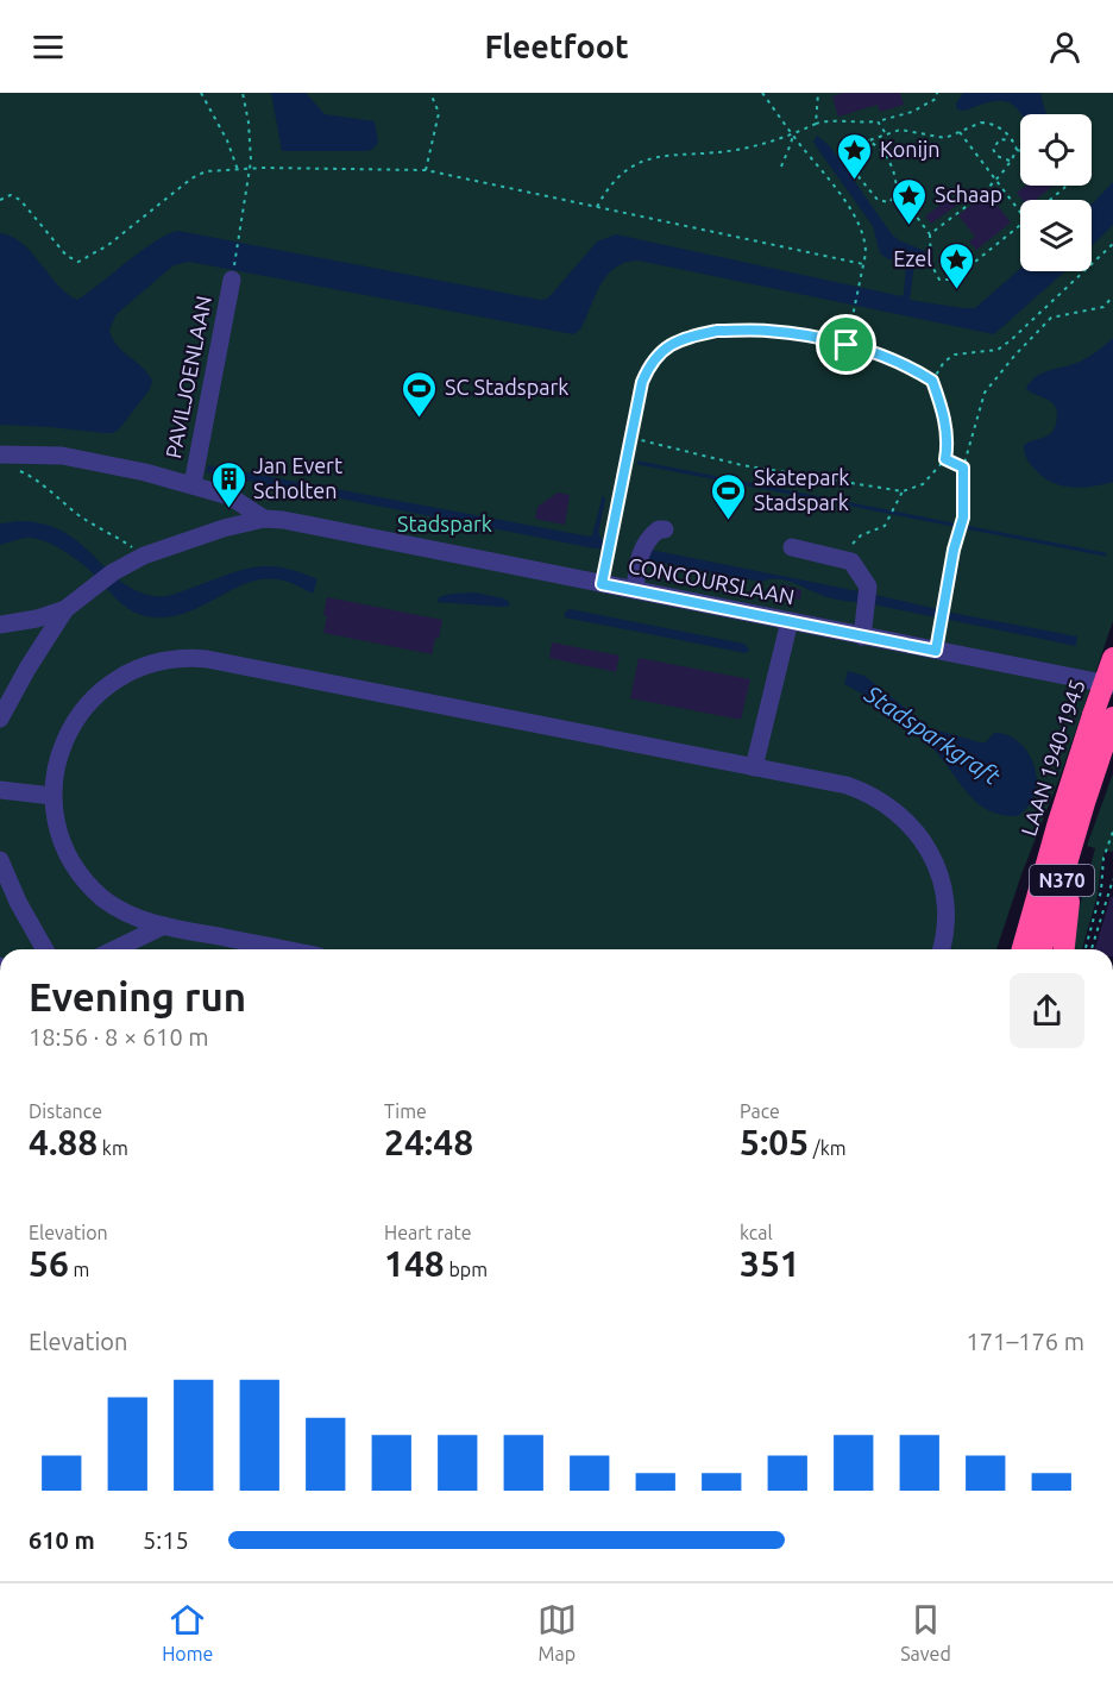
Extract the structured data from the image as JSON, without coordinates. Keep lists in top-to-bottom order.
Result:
{
  "streets": {
    "highway": ["LAAN 1940-1945", "N370"],
    "street": ["PAVILJOENLAAN", "CONCOURSLAAN"]
  },
  "crossings": [
    ["PAVILJOENLAAN", "CONCOURSLAAN"],
    ["LAAN 1940-1945", "N370"]
  ],
  "water": ["Stadsparkgraft"],
  "parks": ["Stadspark"],
  "places": {
    "place": ["Konijn", "Schaap", "Ezel"],
    "sports": ["SC Stadspark", "Skatepark Stadspark"],
    "building": ["Jan Evert Scholten"]
  },
  "page": {
    "header": "Fleetfoot",
    "heading": ["Evening run", "18:56 · 8 × 610 m"],
    "stats": [
      ["Distance", "4.88 km"],
      ["Time", "24:48"],
      ["Pace", "5:05 /km"],
      ["Elevation", "56 m"],
      ["Heart rate", "148 bpm"],
      ["kcal", "351"]
    ],
    "chart": ["Elevation", "171–176 m"],
    "list": [
      {
        "name": "610 m",
        "note": "5:15"
      }
    ],
    "tabs": ["Home", "Map", "Saved"]
  }
}
